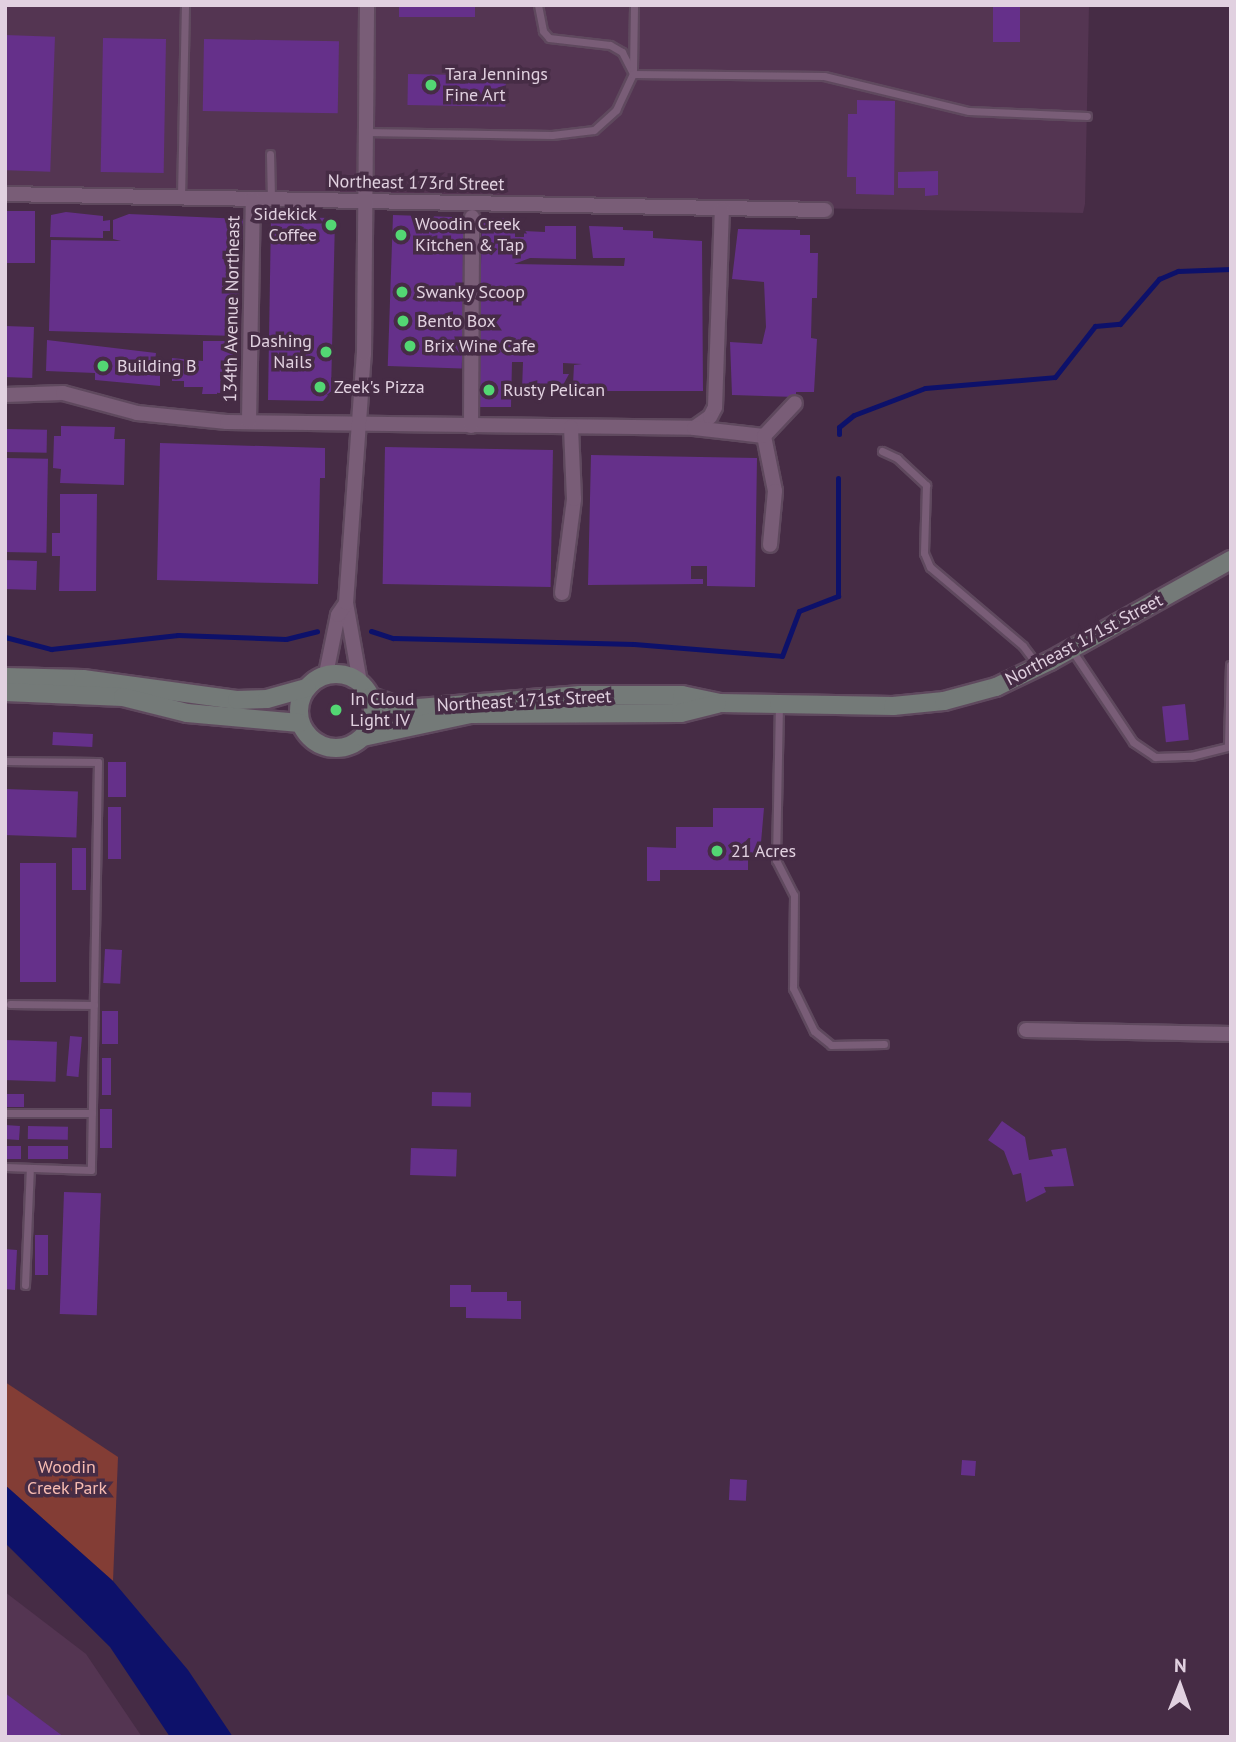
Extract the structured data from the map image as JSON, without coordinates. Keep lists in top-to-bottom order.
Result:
{
  "streets": {
    "main road": ["Northeast 171st Street"],
    "street": ["Northeast 173rd Street", "134th Avenue Northeast"]
  },
  "crossings": [
    ["Northeast 173rd Street", "134th Avenue Northeast"]
  ],
  "parks": ["Woodin Creek Park"],
  "places": [
    "Tara Jennings Fine Art",
    "Sidekick Coffee",
    "Woodin Creek Kitchen & Tap",
    "Swanky Scoop",
    "Bento Box",
    "Brix Wine Cafe",
    "Dashing Nails",
    "Building B",
    "Zeek's Pizza",
    "Rusty Pelican",
    "In Cloud Light IV",
    "21 Acres"
  ],
  "north": "top"
}
